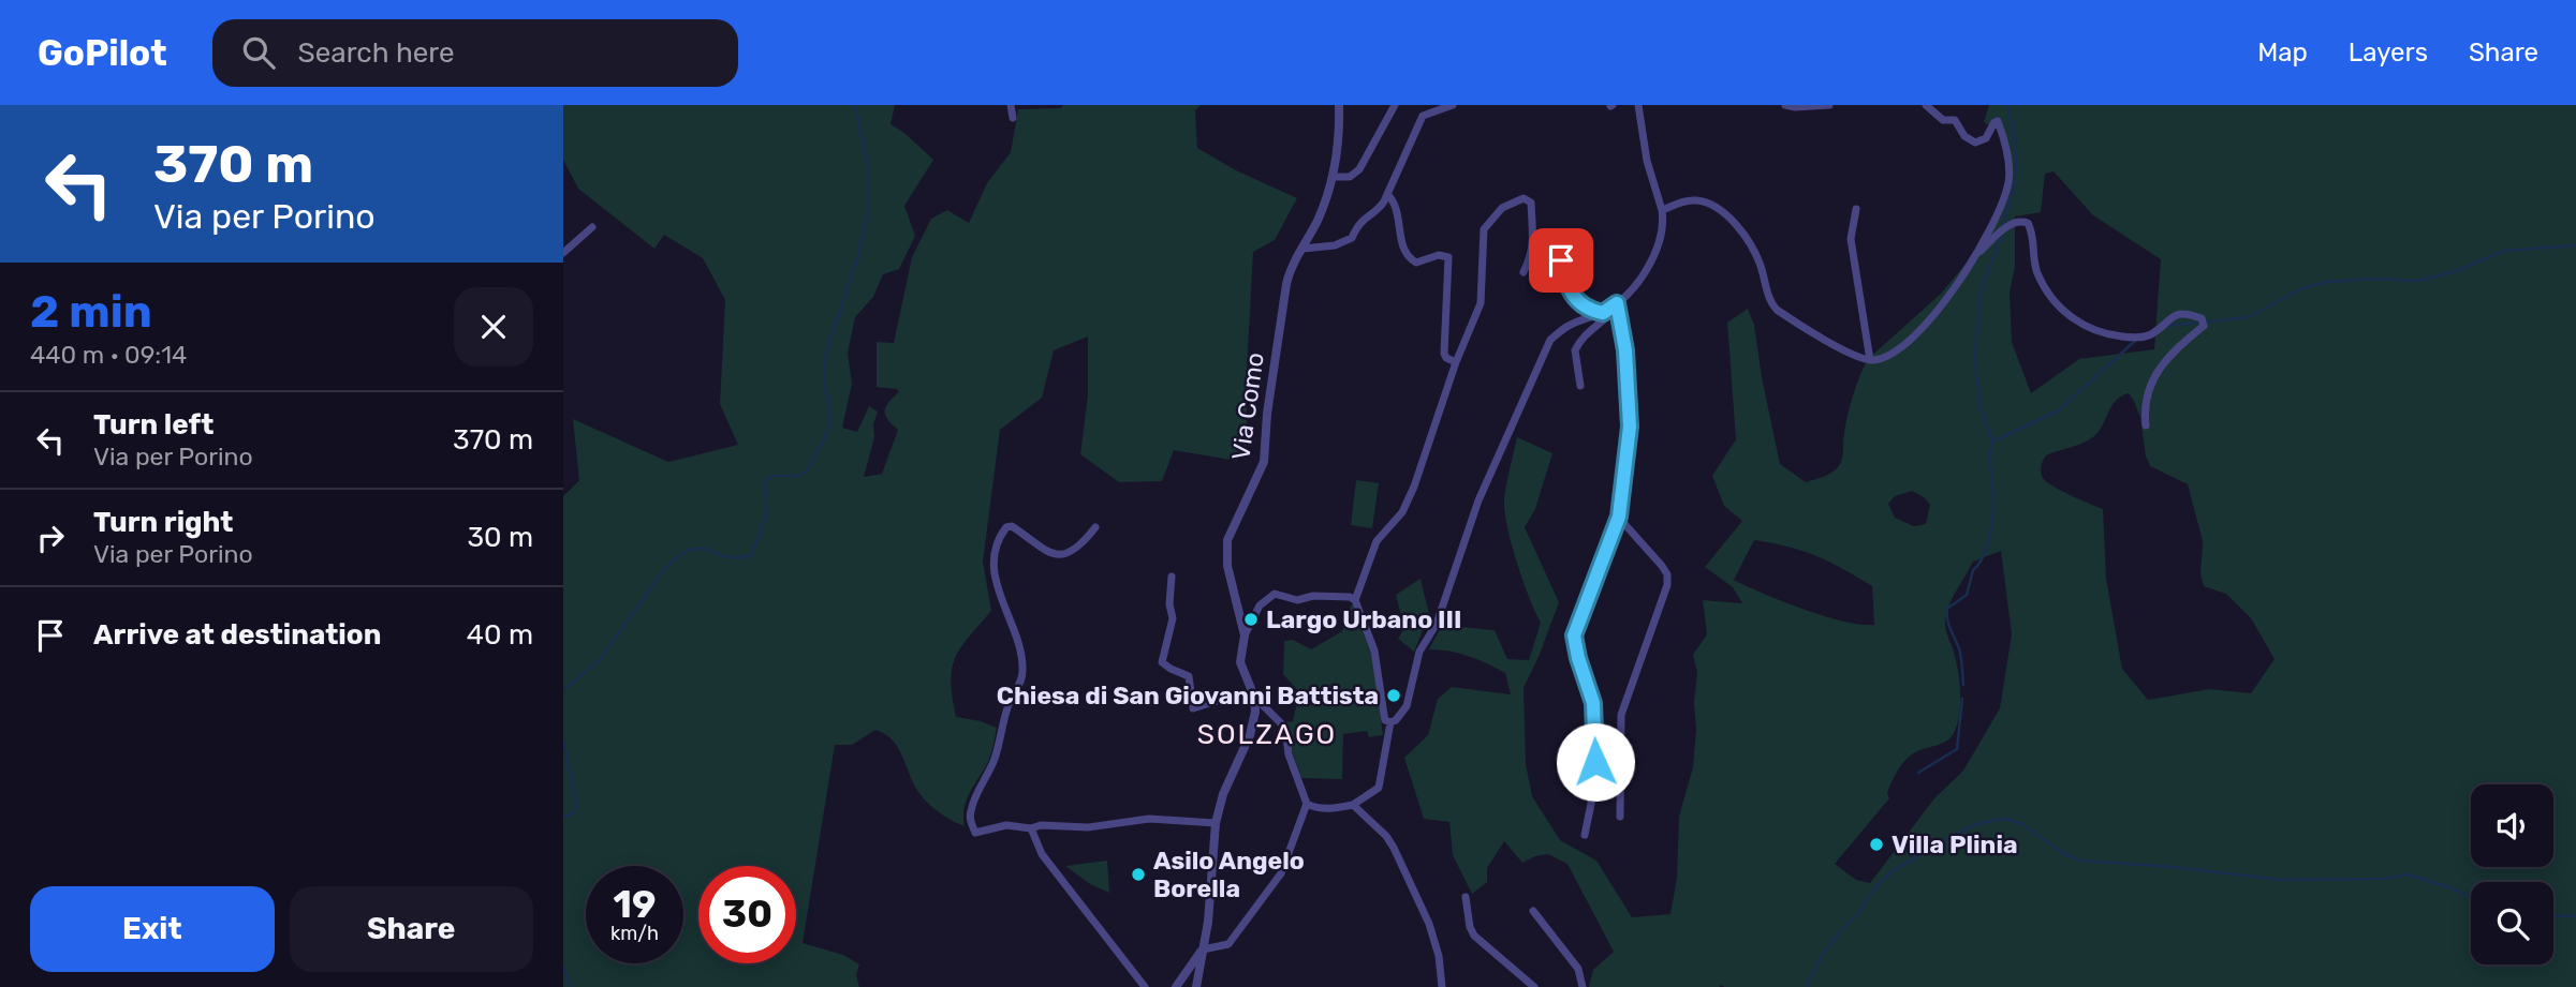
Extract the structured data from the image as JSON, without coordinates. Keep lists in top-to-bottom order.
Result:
{
  "streets": {
    "street": ["Via Como"]
  },
  "districts": ["SOLZAGO"],
  "places": [
    "Largo Urbano III",
    "Chiesa di San Giovanni Battista",
    "Villa Plinia",
    "Asilo Angelo Borella"
  ],
  "page": {
    "header": "GoPilot",
    "search": "Search here",
    "nav": ["Map", "Layers", "Share"],
    "turn": ["370 m", "Via per Porino"],
    "heading": ["2 min", "440 m · 09:14"],
    "list": [
      {
        "name": "Turn left",
        "note": "Via per Porino",
        "value": "370 m"
      },
      {
        "name": "Turn right",
        "note": "Via per Porino",
        "value": "30 m"
      },
      {
        "name": "Arrive at destination",
        "value": "40 m"
      }
    ],
    "speed": "19 km/h",
    "limit": "30",
    "buttons": ["Exit", "Share"]
  }
}
